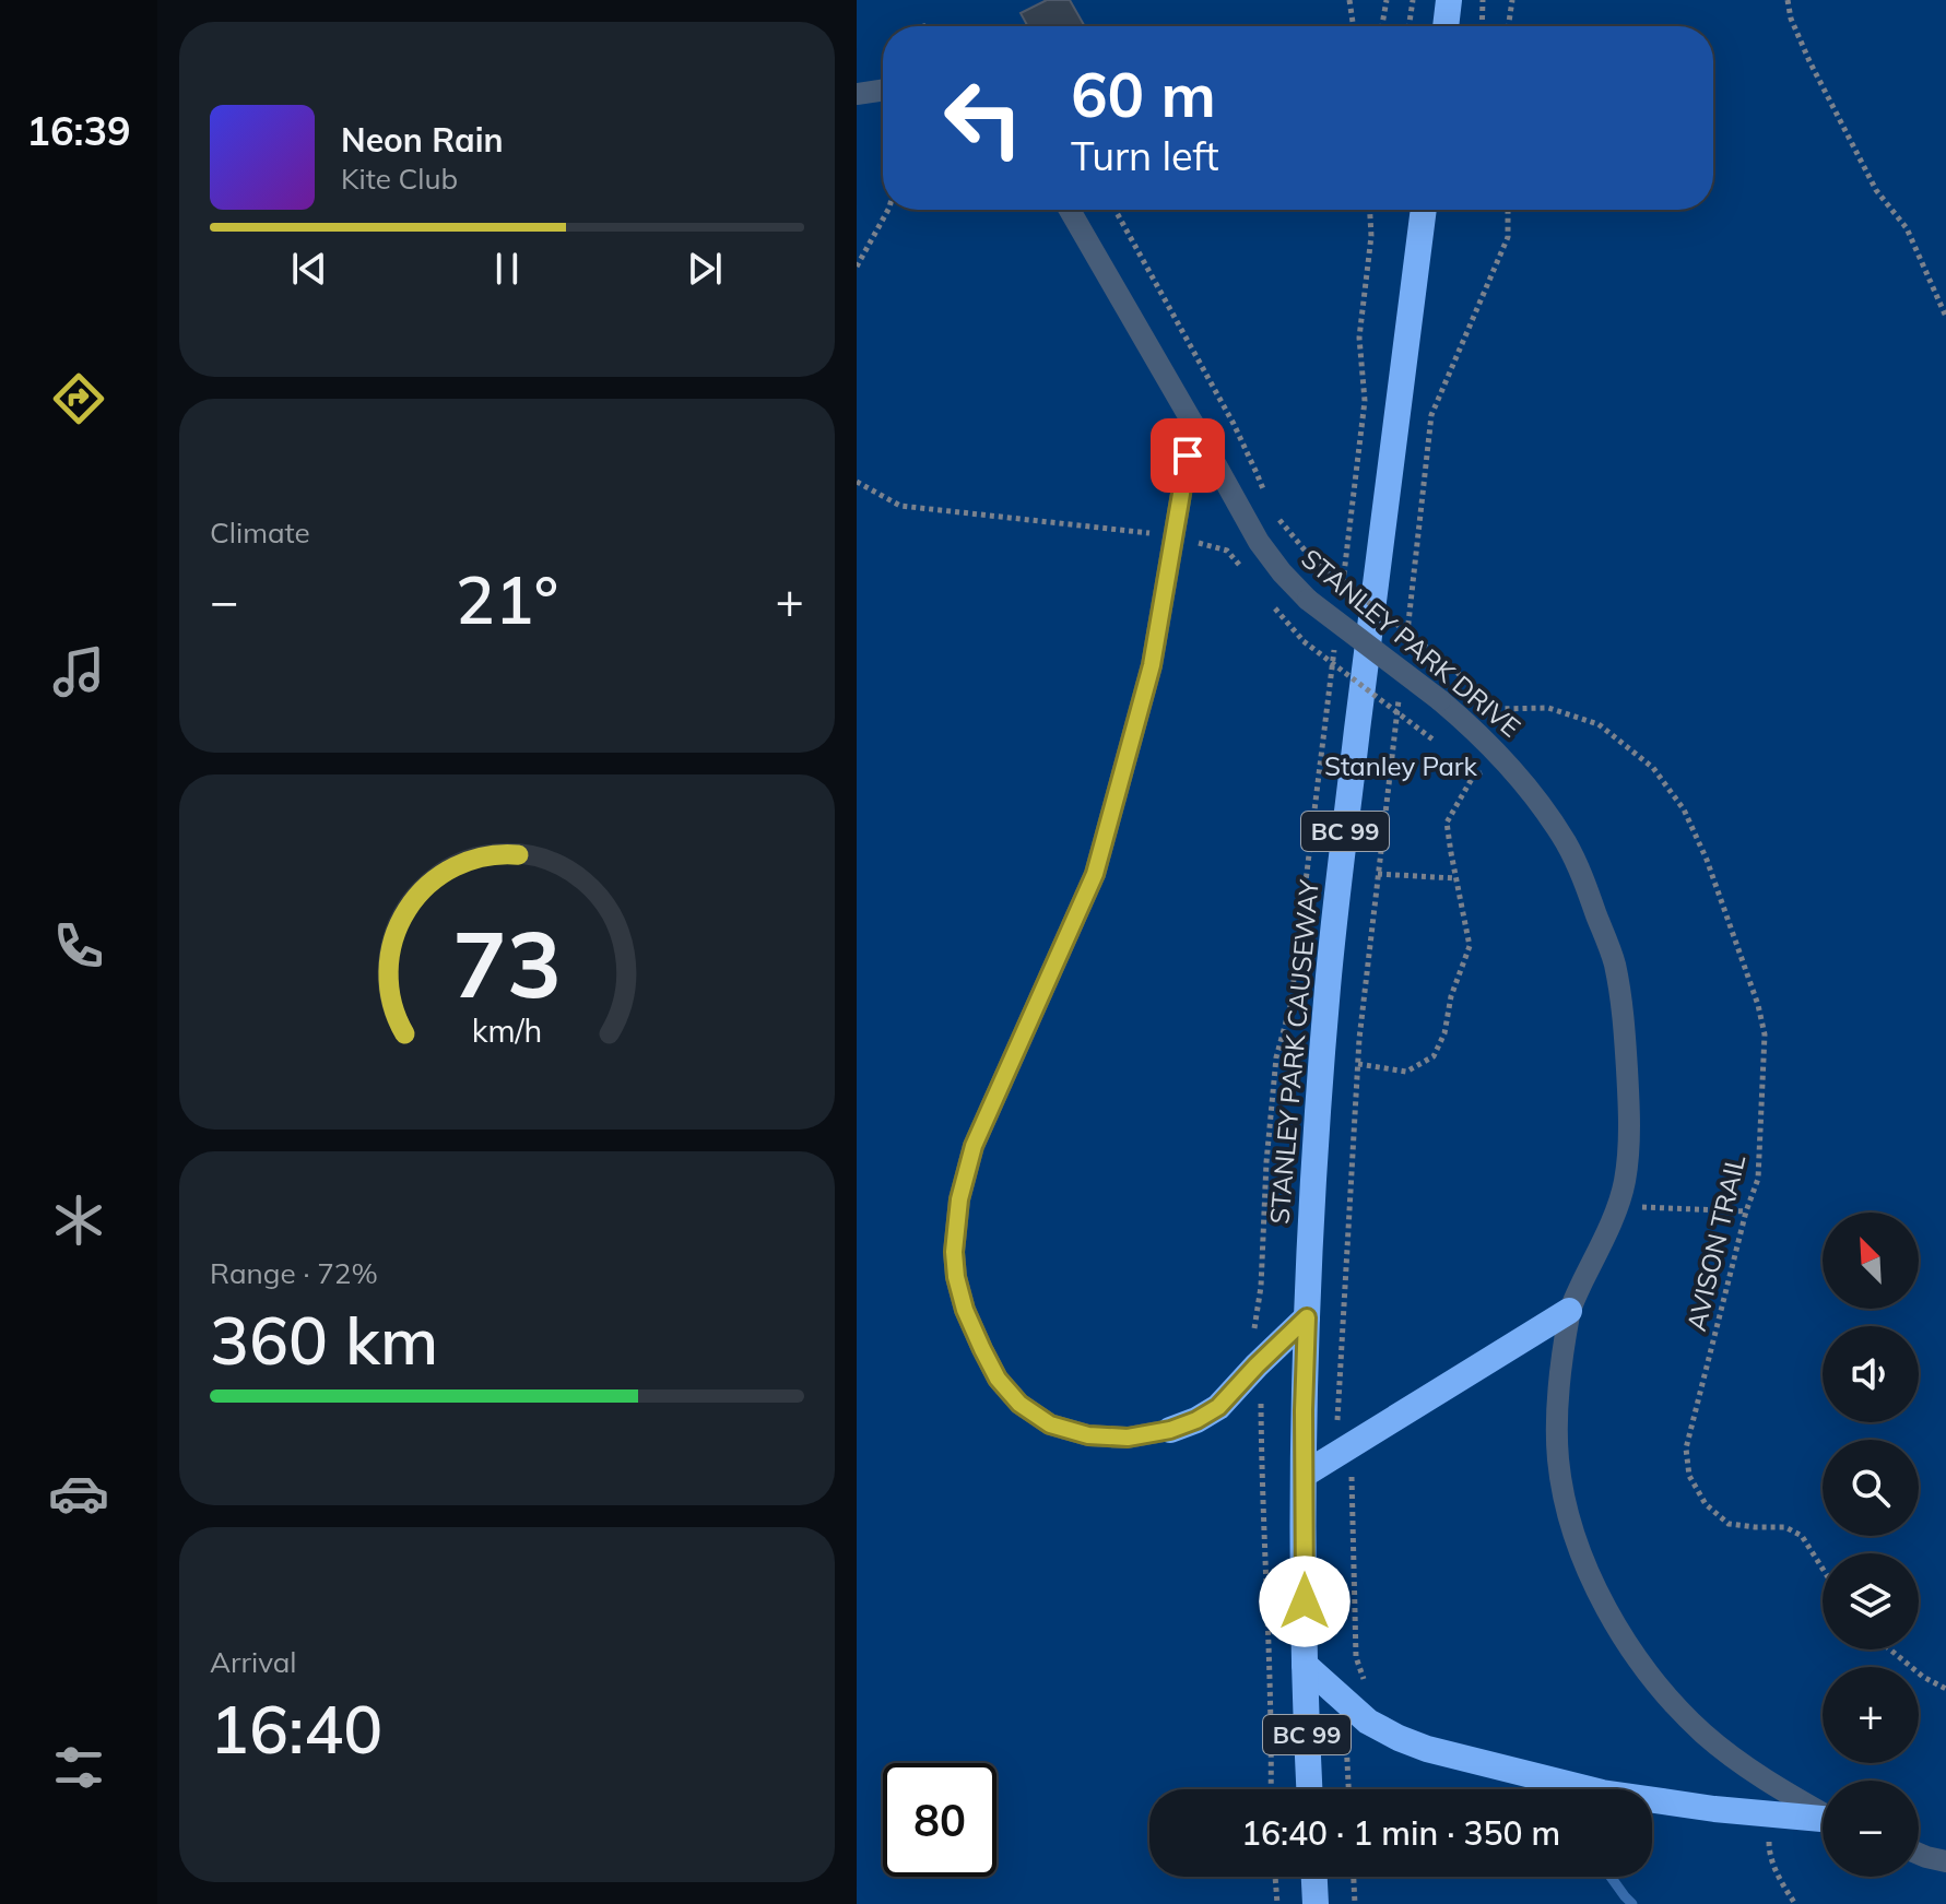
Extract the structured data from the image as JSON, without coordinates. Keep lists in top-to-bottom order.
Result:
{
  "streets": {
    "highway": ["BC 99", "STANLEY PARK CAUSEWAY"],
    "street": ["STANLEY PARK DRIVE"],
    "path": ["AVISON TRAIL"]
  },
  "parks": ["Stanley Park"],
  "north": "top left",
  "page": {
    "tabs": "16:39",
    "turn": ["60 m", "Turn left"],
    "song": ["Neon Rain", "Kite Club"],
    "tile": [
      "Climate",
      ["Range · 72%", "360 km"],
      ["Arrival", "16:40"]
    ],
    "heat": ["−", "21°", "+"],
    "map_buttons": ["+", "−"],
    "limit": "80",
    "trip": "16:40 · 1 min · 350 m",
    "gauge": ["73", "km/h"]
  }
}
